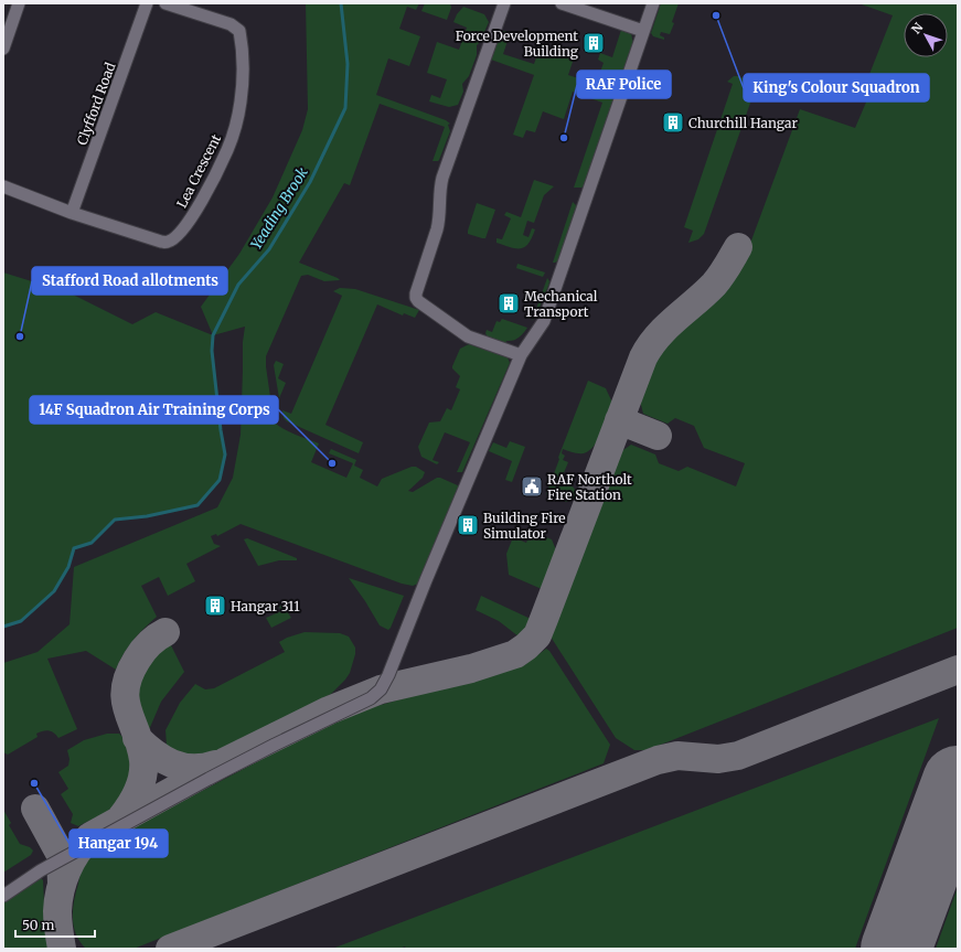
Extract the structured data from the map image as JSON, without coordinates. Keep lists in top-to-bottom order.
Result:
{
  "streets": {
    "street": ["Clyfford Road", "Lea Crescent"]
  },
  "crossings": [
    ["Clyfford Road", "Lea Crescent"]
  ],
  "water": ["Yeading Brook"],
  "places": {
    "other": [
      "King's Colour Squadron",
      "RAF Police",
      "Stafford Road allotments",
      "14F Squadron Air Training Corps",
      "Hangar 194"
    ],
    "building": [
      "Force Development Building",
      "Churchill Hangar",
      "Mechanical Transport",
      "Building Fire Simulator",
      "Hangar 311"
    ],
    "public building": ["RAF Northolt Fire Station"]
  },
  "scale_bar": "50 m",
  "north": "top left"
}
